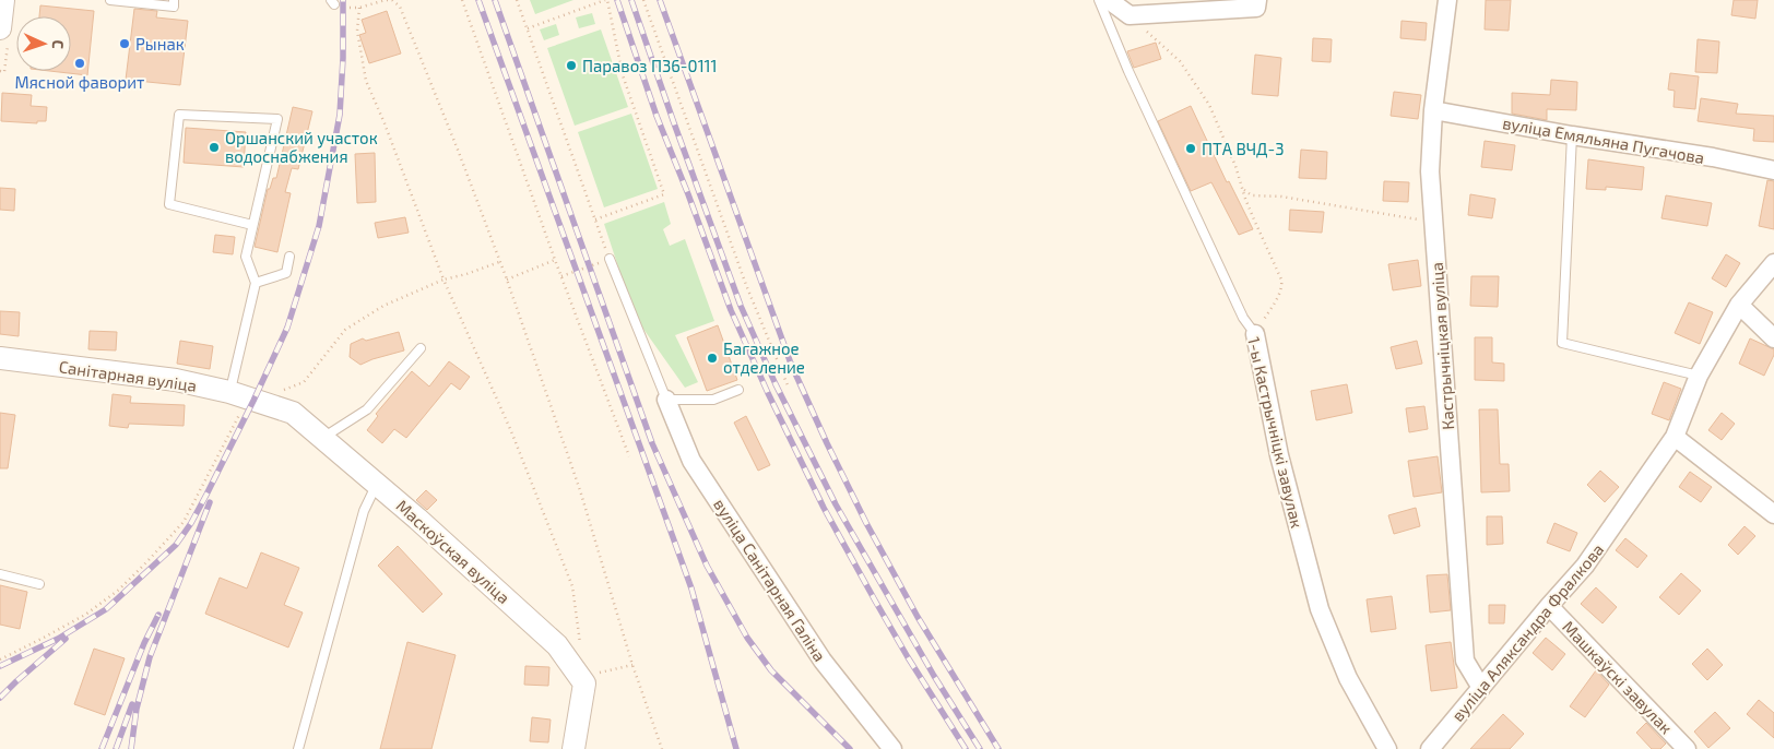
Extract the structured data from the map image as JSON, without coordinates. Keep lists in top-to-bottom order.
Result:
{
  "streets": {
    "street": [
      "вуліца Емяльяна Пугачова",
      "Кастрычніцкая вуліца",
      "Санітарная вуліца",
      "1-ы Кастрычніцкі завулак",
      "Маскоўская вуліца",
      "вуліца Санітарная Галіна",
      "вуліца Аляксандра Фралкова",
      "Машкаўскі завулак"
    ]
  },
  "crossings": [
    ["вуліца Емяльяна Пугачова", "Кастрычніцкая вуліца"],
    ["Кастрычніцкая вуліца", "вуліца Аляксандра Фралкова"],
    ["Санітарная вуліца", "Маскоўская вуліца"],
    ["вуліца Аляксандра Фралкова", "Машкаўскі завулак"]
  ],
  "places": [
    "Рынак",
    "Мясной фаворит",
    "Паравоз П36-0111",
    "Оршанский участок водоснабжения",
    "ПТА ВЧД-3",
    "Багажное отделение"
  ],
  "north": "right"
}
